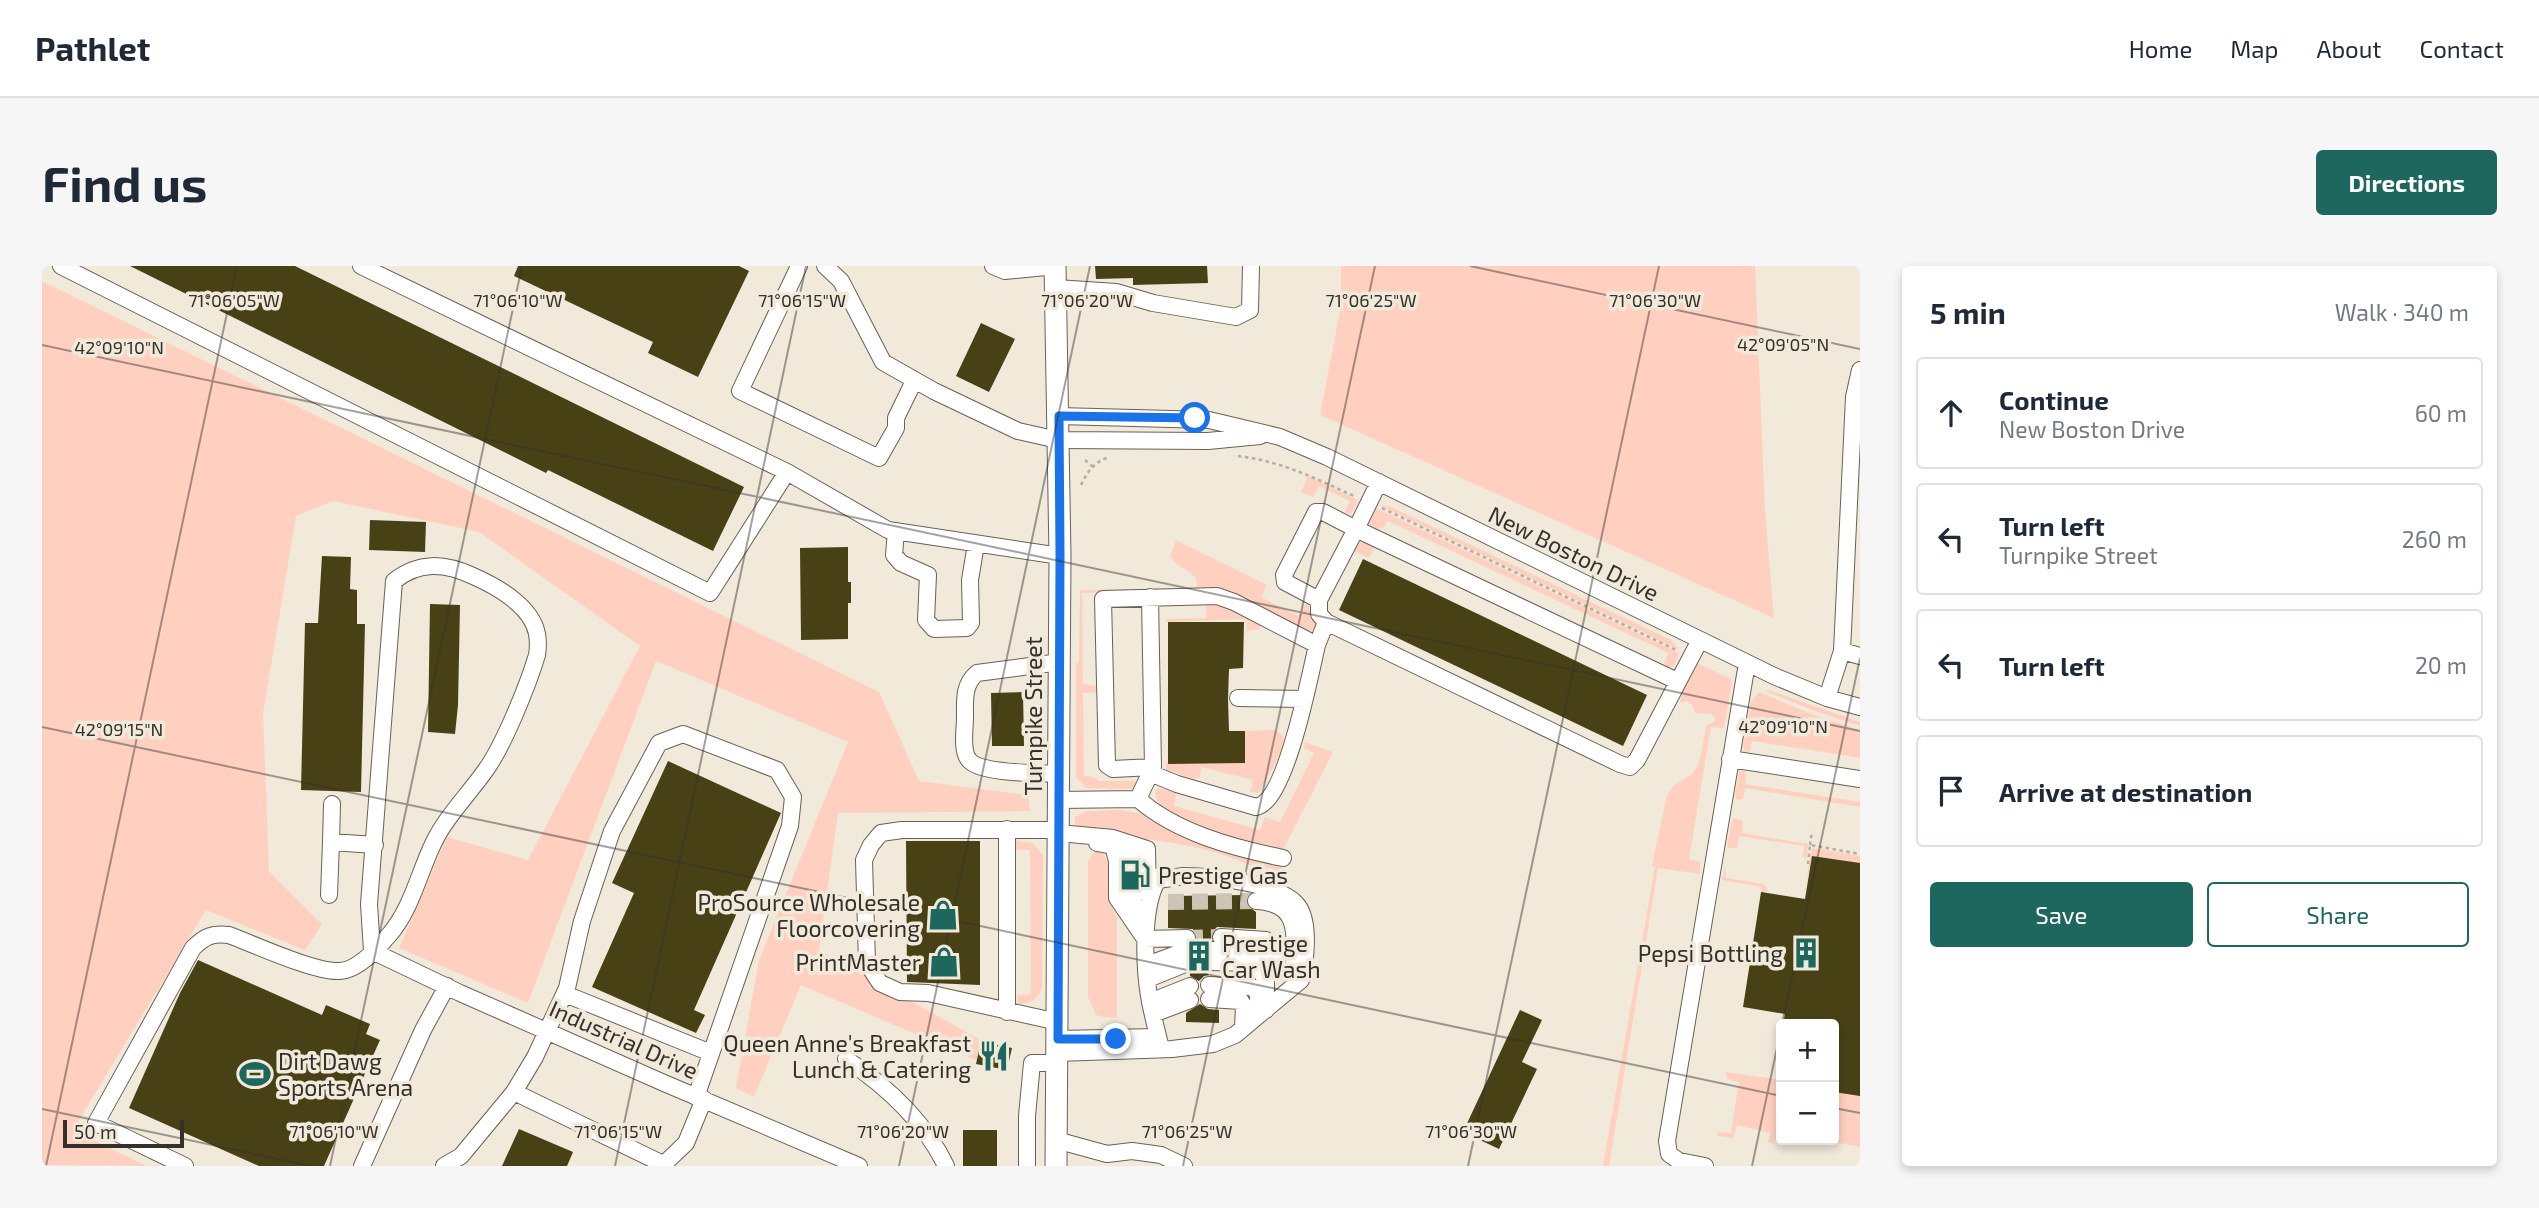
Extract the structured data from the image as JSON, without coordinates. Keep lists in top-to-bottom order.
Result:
{
  "streets": {
    "main road": ["Turnpike Street"],
    "street": ["New Boston Drive", "Industrial Drive"]
  },
  "crossings": [
    ["New Boston Drive", "Turnpike Street"]
  ],
  "places": {
    "fuel station": ["Prestige Gas"],
    "shop": ["ProSource Wholesale Floorcovering", "PrintMaster"],
    "building": ["Pepsi Bottling", "Prestige Car Wash"],
    "restaurant": ["Queen Anne's Breakfast Lunch & Catering"],
    "sports": ["Dirt Dawg Sports Arena"]
  },
  "scale_bar": "50 m",
  "page": {
    "header": "Pathlet",
    "nav": [
      "Home",
      "Map",
      "About",
      "Contact"
    ],
    "buttons": [
      "Directions",
      ["Save", "Share"]
    ],
    "title": "Find us",
    "heading": ["5 min", "Walk · 340 m"],
    "list": [
      ["Continue", "New Boston Drive", "60 m"],
      ["Turn left", "Turnpike Street", "260 m"],
      ["Turn left", "20 m"],
      "Arrive at destination"
    ],
    "map_buttons": ["+", "−"],
    "scale": "50 m"
  },
  "coordinates": [
    "71°06'05\"W",
    "71°06'10\"W",
    "71°06'15\"W",
    "71°06'20\"W",
    "71°06'25\"W",
    "71°06'30\"W",
    "42°09'05\"N",
    "42°09'10\"N",
    "42°09'15\"N"
  ]
}
